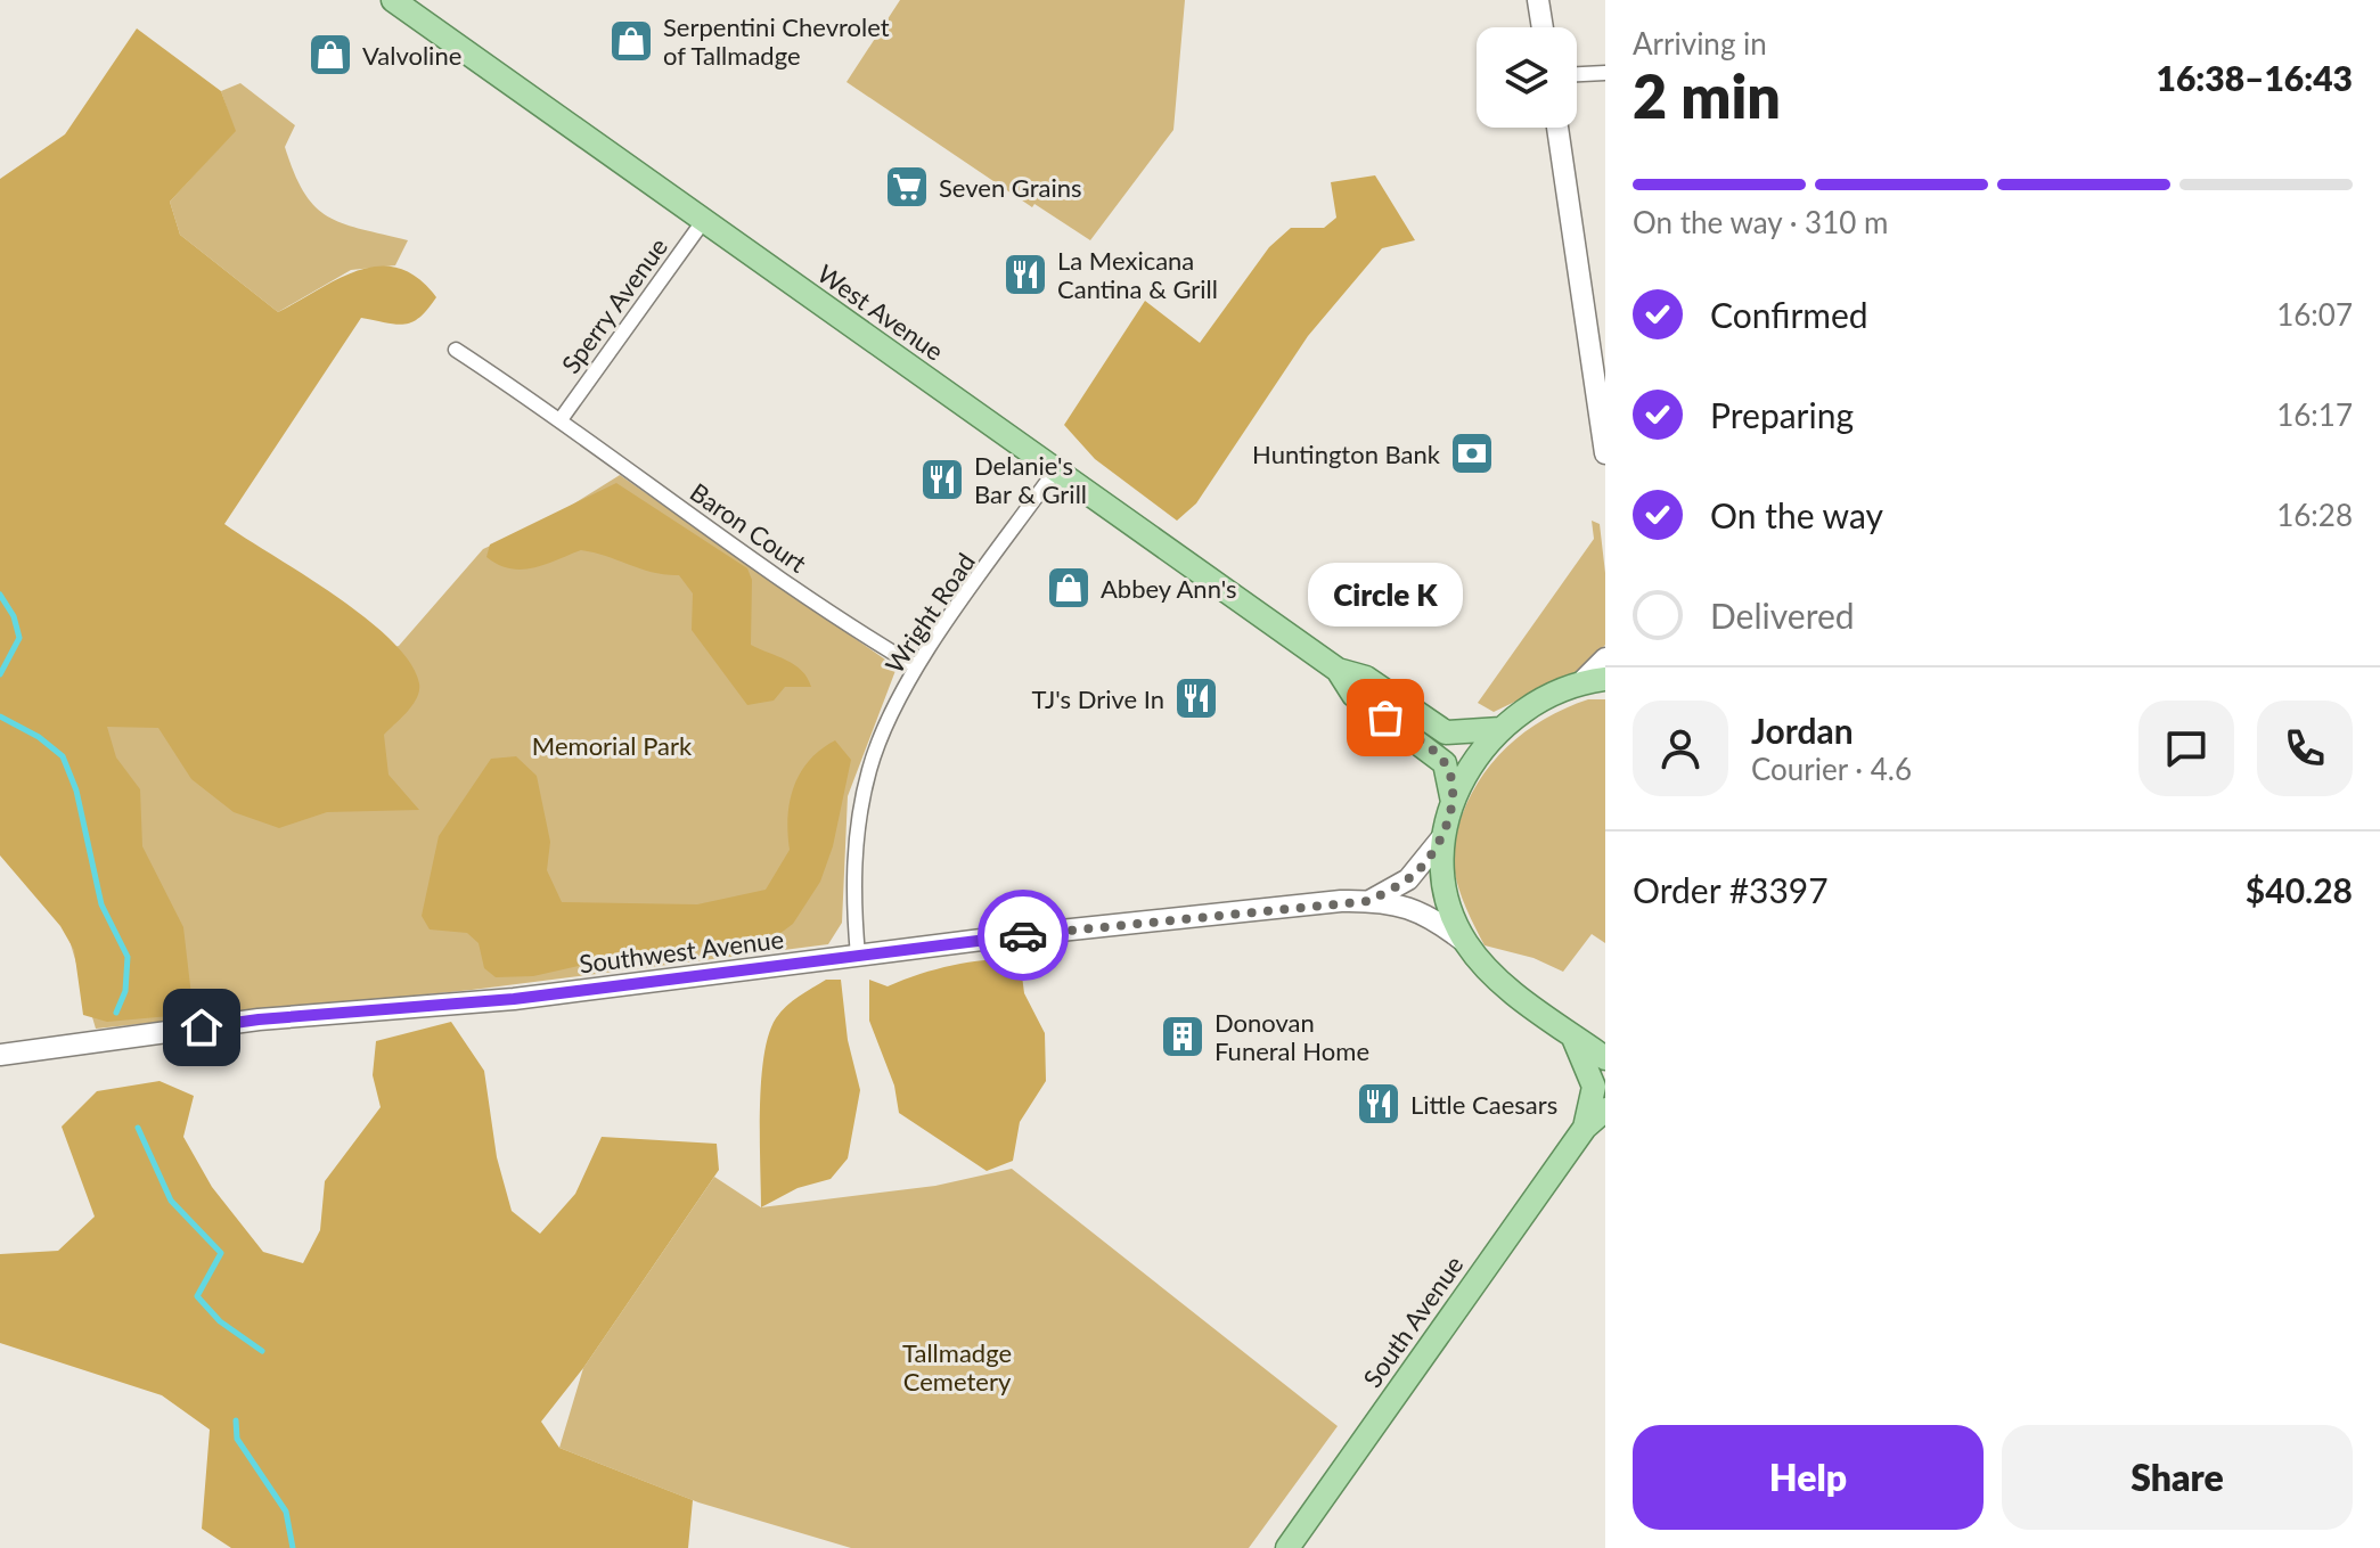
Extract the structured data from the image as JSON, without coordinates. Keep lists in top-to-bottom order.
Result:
{
  "streets": {
    "main road": ["West Avenue", "South Avenue"],
    "street": [
      "Sperry Avenue",
      "Baron Court",
      "Wright Road",
      "Southwest Avenue"
    ]
  },
  "crossings": [
    ["Sperry Avenue", "West Avenue"],
    ["Sperry Avenue", "Baron Court"],
    ["West Avenue", "Wright Road"],
    ["Baron Court", "Wright Road"],
    ["Wright Road", "Southwest Avenue"]
  ],
  "parks": ["Memorial Park", "Tallmadge Cemetery"],
  "places": {
    "shop": ["Serpentini Chevrolet of Tallmadge", "Valvoline", "Abbey Ann's"],
    "supermarket": ["Seven Grains"],
    "restaurant": [
      "La Mexicana Cantina & Grill",
      "Delanie's Bar & Grill",
      "TJ's Drive In",
      "Little Caesars"
    ],
    "bank": ["Huntington Bank"],
    "other": ["Circle K"],
    "building": ["Donovan Funeral Home"]
  },
  "page": {
    "heading": ["2 min", "Arriving in", "16:38–16:43"],
    "panel": [
      "Jordan",
      "Courier · 4.6",
      "Order #3397",
      "$40.28"
    ],
    "bar": "On the way · 310 m",
    "list": [
      ["Confirmed", "16:07"],
      ["Preparing", "16:17"],
      ["On the way", "16:28"],
      "Delivered"
    ],
    "bubble": "Circle K",
    "buttons": ["Help", "Share"]
  }
}
